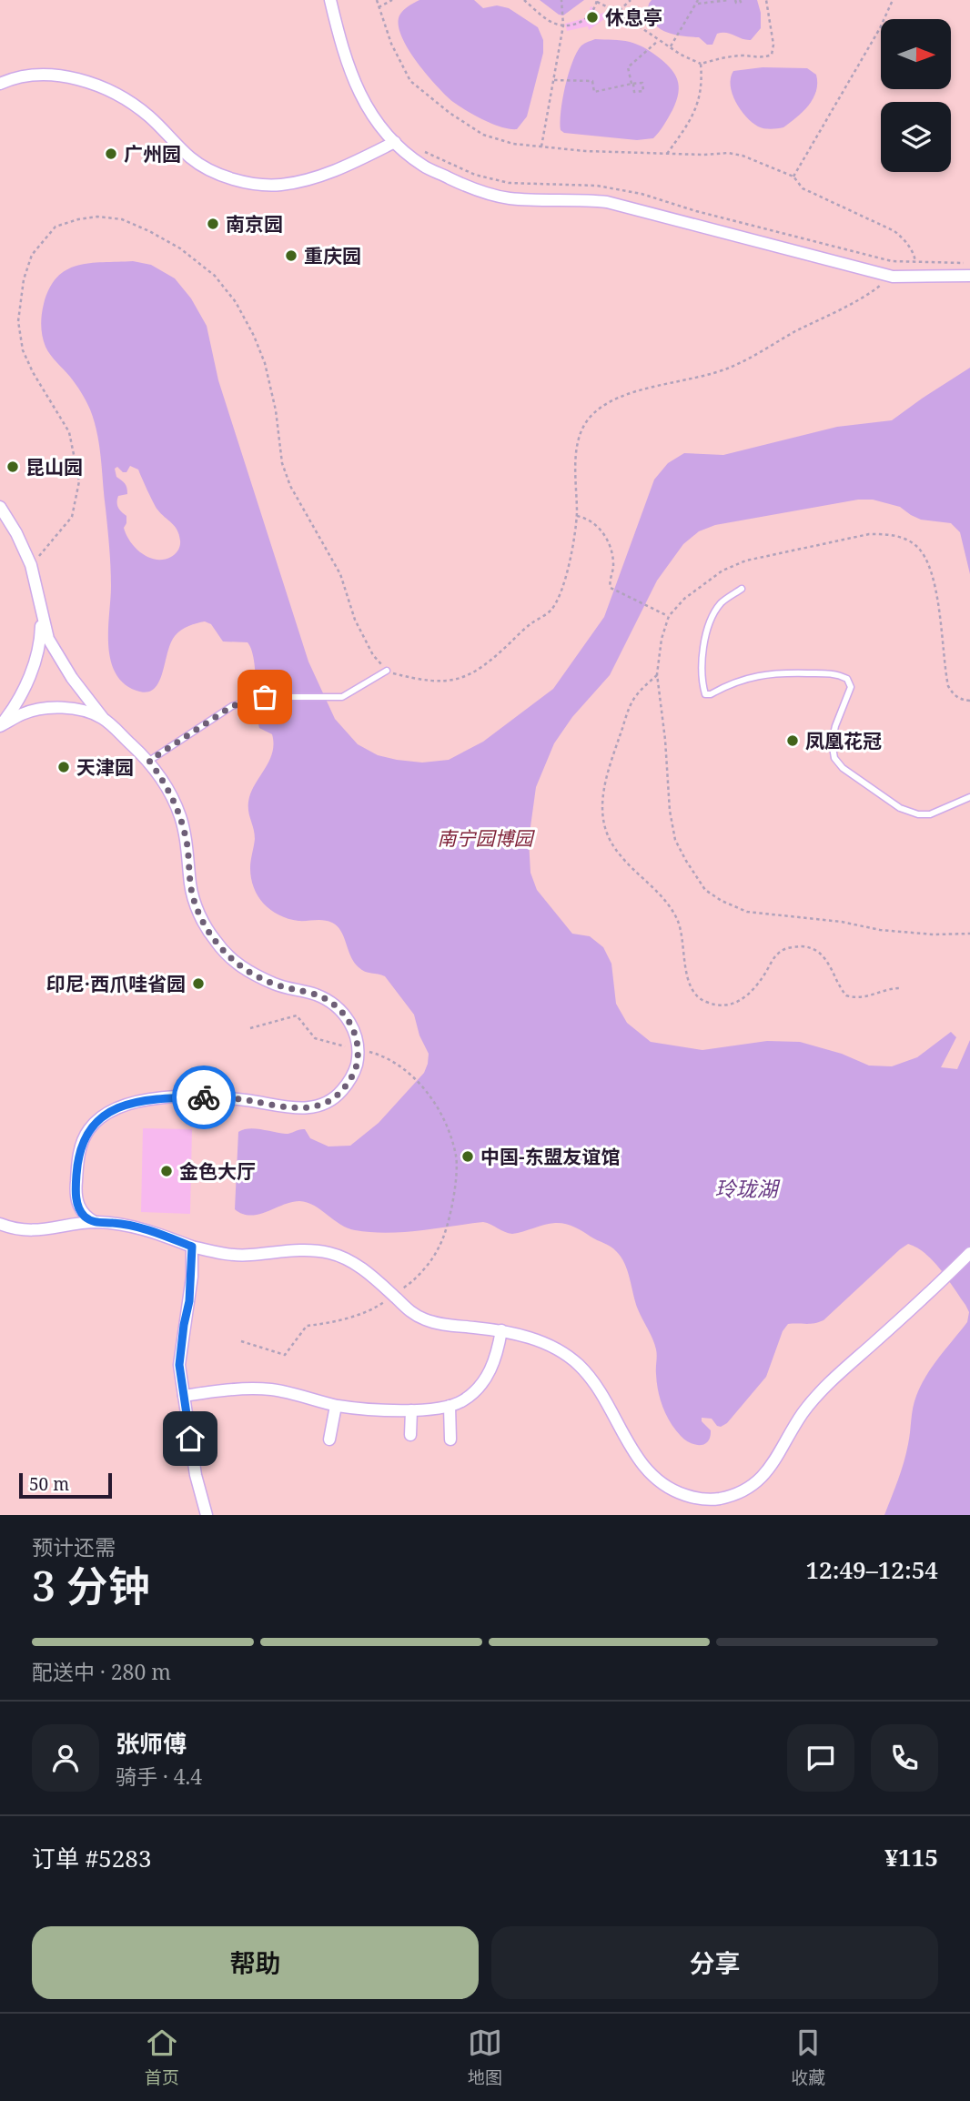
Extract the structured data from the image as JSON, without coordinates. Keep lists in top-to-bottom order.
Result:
{
  "water": ["玲珑湖"],
  "parks": ["南宁园博园"],
  "places": [
    "休息亭",
    "广州园",
    "南京园",
    "重庆园",
    "昆山园",
    "凤凰花冠",
    "天津园",
    "印尼·西爪哇省园",
    "中国-东盟友谊馆",
    "金色大厅"
  ],
  "scale_bar": "50 m",
  "north": "right",
  "page": {
    "scale": "50 m",
    "heading": ["3 分钟", "预计还需", "12:49–12:54"],
    "panel": [
      "张师傅",
      "骑手 · 4.4",
      "订单 #5283",
      "¥115"
    ],
    "bar": "配送中 · 280 m",
    "buttons": ["帮助", "分享"],
    "tabs": ["首页", "地图", "收藏"]
  }
}
